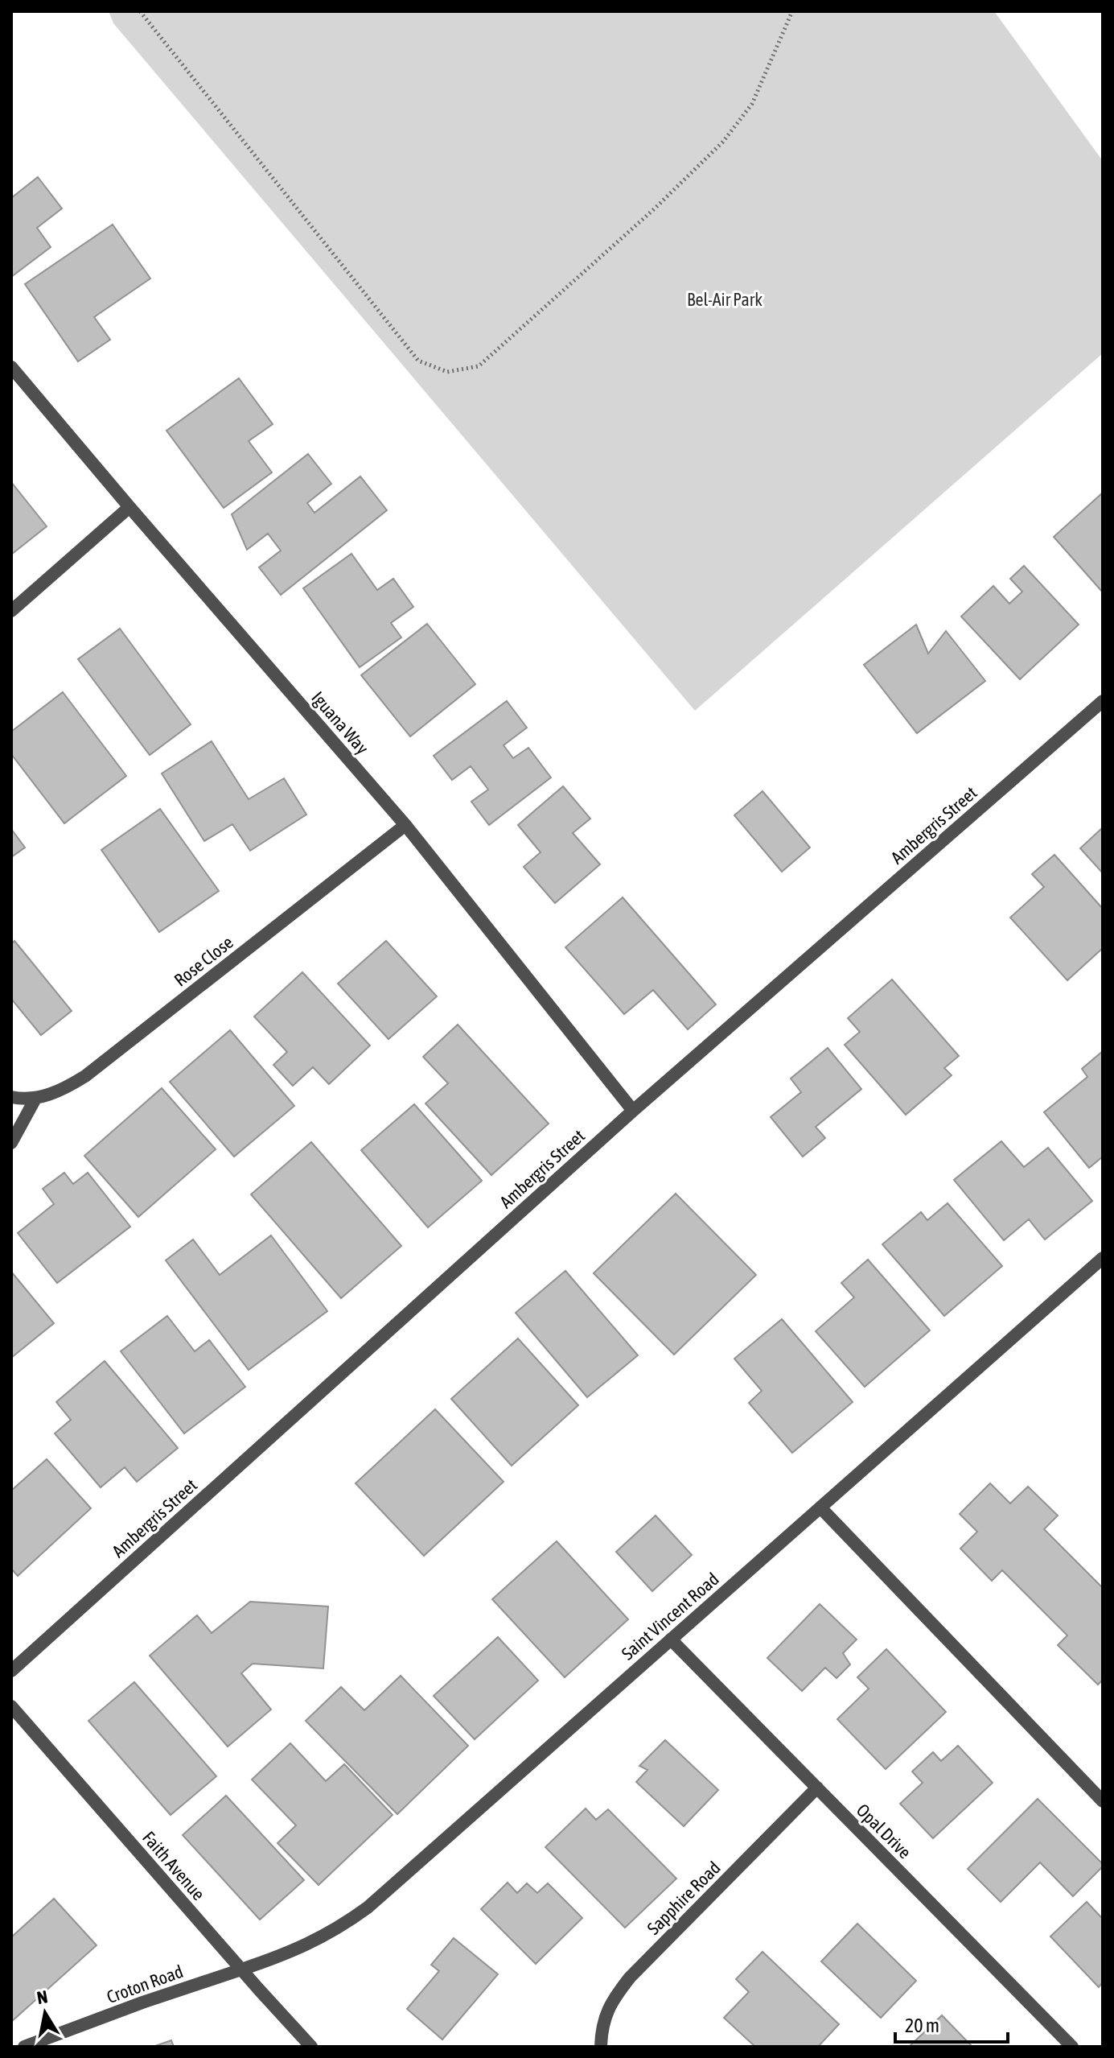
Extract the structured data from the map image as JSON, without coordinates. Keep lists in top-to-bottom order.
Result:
{
  "streets": {
    "street": [
      "Iguana Way",
      "Ambergris Street",
      "Rose Close",
      "Saint Vincent Road",
      "Opal Drive",
      "Faith Avenue",
      "Sapphire Road",
      "Croton Road"
    ]
  },
  "crossings": [
    ["Iguana Way", "Ambergris Street"],
    ["Iguana Way", "Rose Close"],
    ["Saint Vincent Road", "Opal Drive"],
    ["Saint Vincent Road", "Faith Avenue"],
    ["Saint Vincent Road", "Croton Road"],
    ["Opal Drive", "Sapphire Road"],
    ["Faith Avenue", "Croton Road"]
  ],
  "parks": ["Bel-Air Park"],
  "scale_bar": "20 m",
  "north": "top"
}
